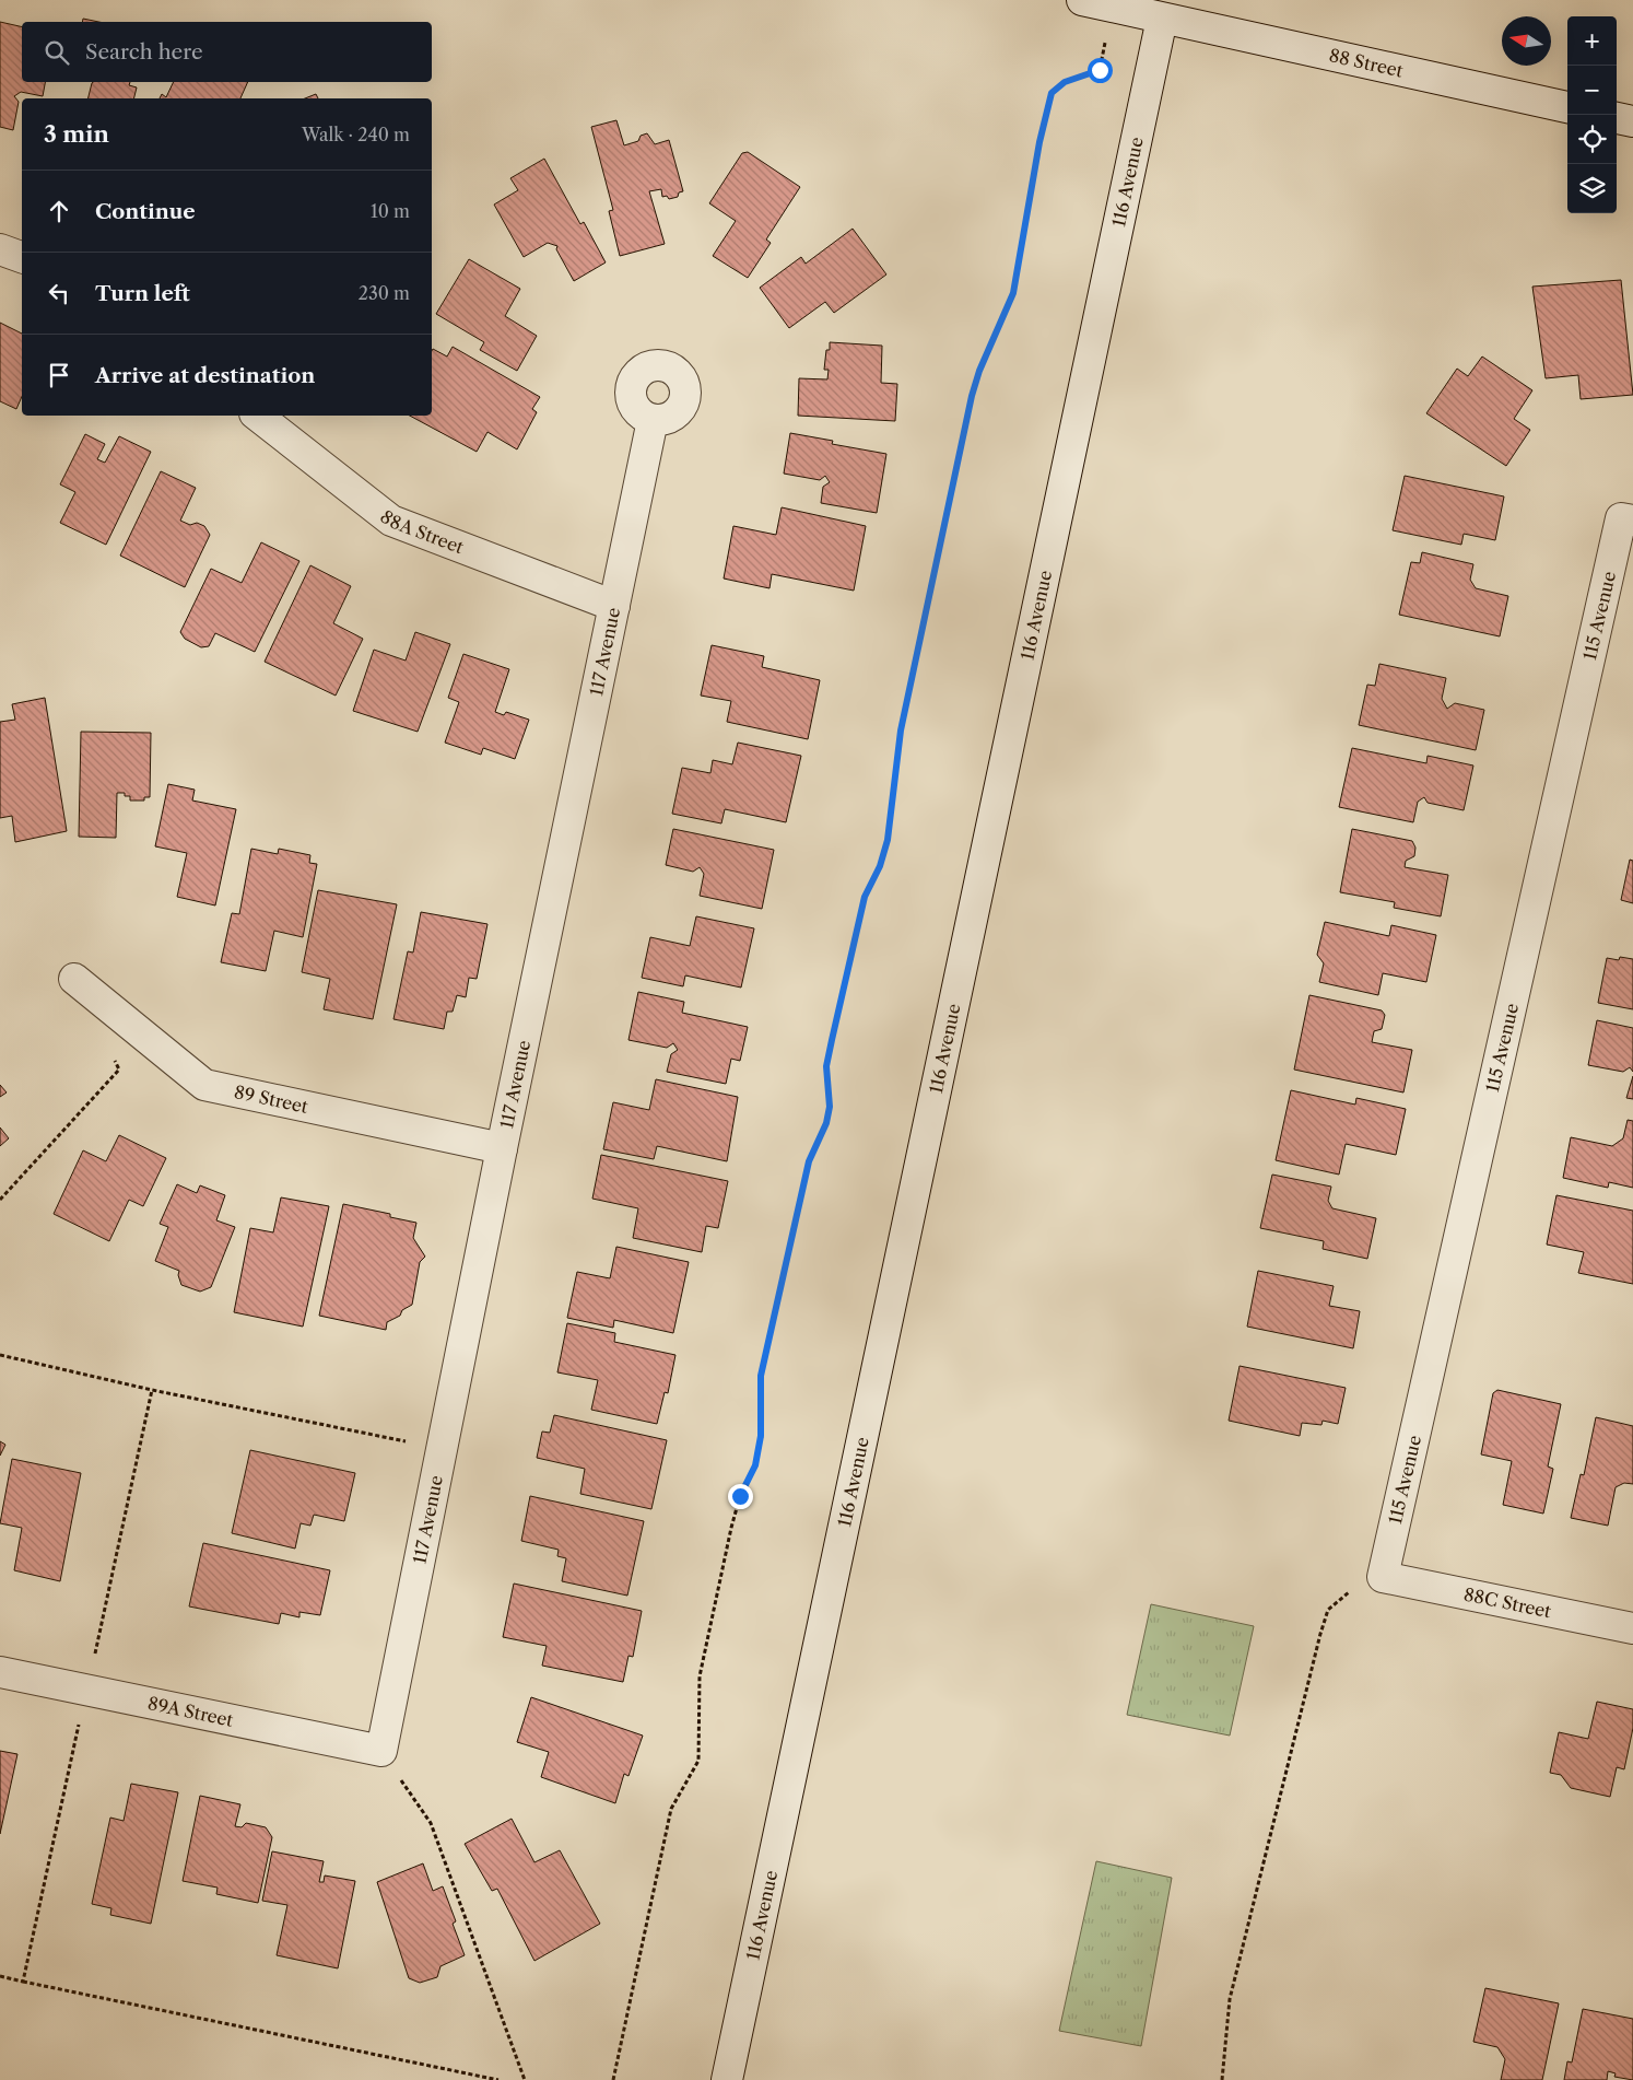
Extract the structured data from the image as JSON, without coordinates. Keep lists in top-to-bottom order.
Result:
{
  "streets": {
    "street": [
      "88 Street",
      "116 Avenue",
      "88A Street",
      "115 Avenue",
      "117 Avenue",
      "89 Street",
      "88C Street",
      "89A Street"
    ]
  },
  "crossings": [
    ["88 Street", "116 Avenue"],
    ["88A Street", "117 Avenue"],
    ["115 Avenue", "88C Street"],
    ["117 Avenue", "89 Street"],
    ["117 Avenue", "89A Street"]
  ],
  "north": "left",
  "page": {
    "map_buttons": ["+", "−"],
    "search": "Search here",
    "heading": ["3 min", "Walk · 240 m"],
    "list": [
      ["Continue", "10 m"],
      ["Turn left", "230 m"],
      "Arrive at destination"
    ]
  }
}
